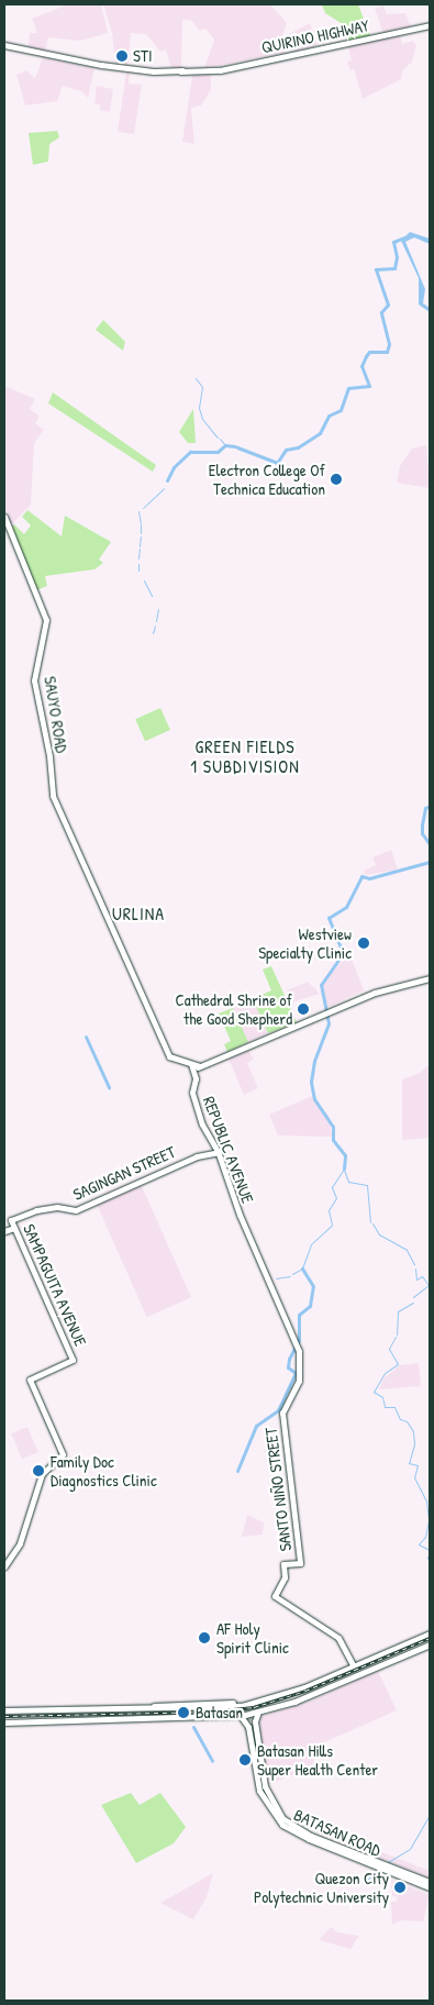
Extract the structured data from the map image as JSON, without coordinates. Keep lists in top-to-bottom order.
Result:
{
  "streets": {
    "main road": [
      "QUIRINO HIGHWAY",
      "SAUYO ROAD",
      "REPUBLIC AVENUE",
      "SAGINGAN STREET",
      "SAMPAGUITA AVENUE",
      "SANTO NIÑO STREET",
      "BATASAN ROAD"
    ]
  },
  "crossings": [
    ["SAUYO ROAD", "REPUBLIC AVENUE"],
    ["REPUBLIC AVENUE", "SAGINGAN STREET"],
    ["REPUBLIC AVENUE", "SANTO NIÑO STREET"],
    ["SAGINGAN STREET", "SAMPAGUITA AVENUE"]
  ],
  "districts": ["GREEN FIELDS 1 SUBDIVISION", "URLINA"],
  "places": [
    "STI",
    "Electron College Of Technica Education",
    "Westview Specialty Clinic",
    "Cathedral Shrine of the Good Shepherd",
    "Family Doc Diagnostics Clinic",
    "AF Holy Spirit Clinic",
    "Batasan",
    "Batasan Hills Super Health Center",
    "Quezon City Polytechnic University"
  ]
}
